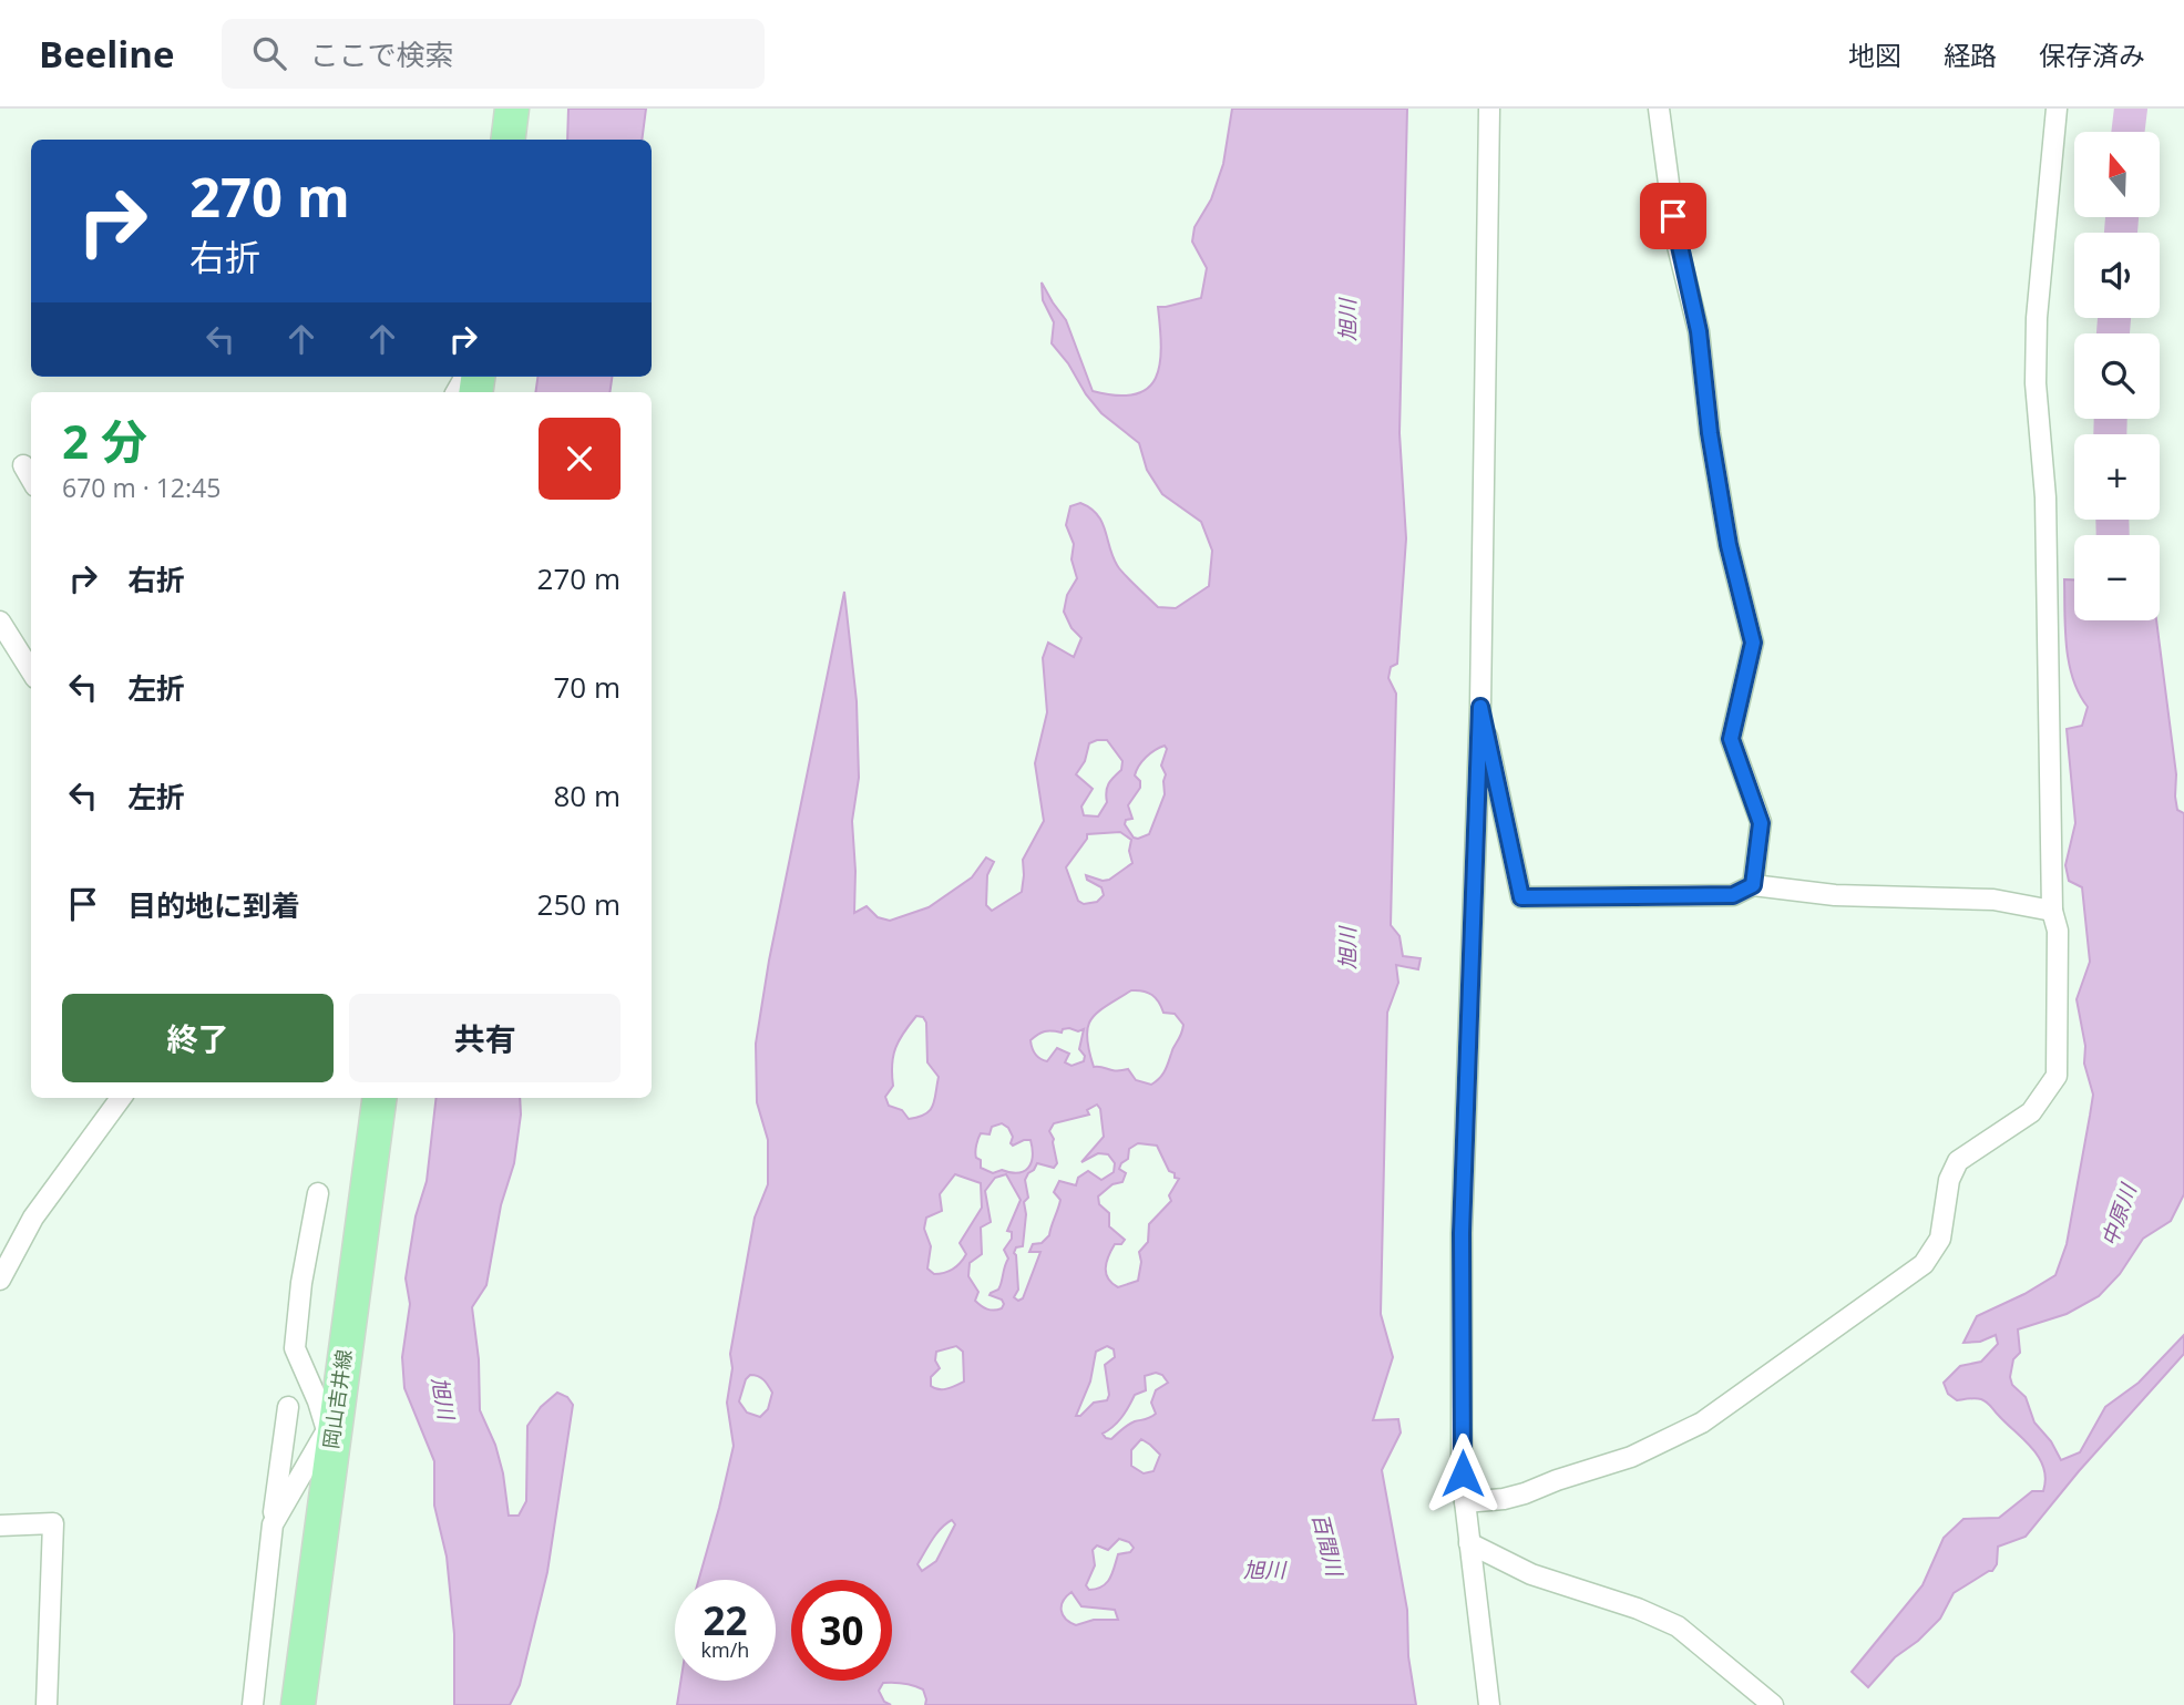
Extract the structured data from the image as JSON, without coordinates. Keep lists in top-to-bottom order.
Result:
{
  "streets": {
    "main road": ["岡山吉井線"]
  },
  "water": ["旭川", "中原川", "百間川"],
  "north": "top",
  "page": {
    "header": "Beeline",
    "search": "ここで検索",
    "nav": ["地図", "経路", "保存済み"],
    "map_buttons": ["+", "−"],
    "turn": ["270 m", "右折"],
    "heading": ["2 分", "670 m · 12:45"],
    "list": [
      {
        "name": "右折",
        "value": "270 m"
      },
      {
        "name": "左折",
        "value": "70 m"
      },
      {
        "name": "左折",
        "value": "80 m"
      },
      {
        "name": "目的地に到着",
        "value": "250 m"
      }
    ],
    "buttons": ["終了", "共有"],
    "speed": "22 km/h",
    "limit": "30"
  }
}
